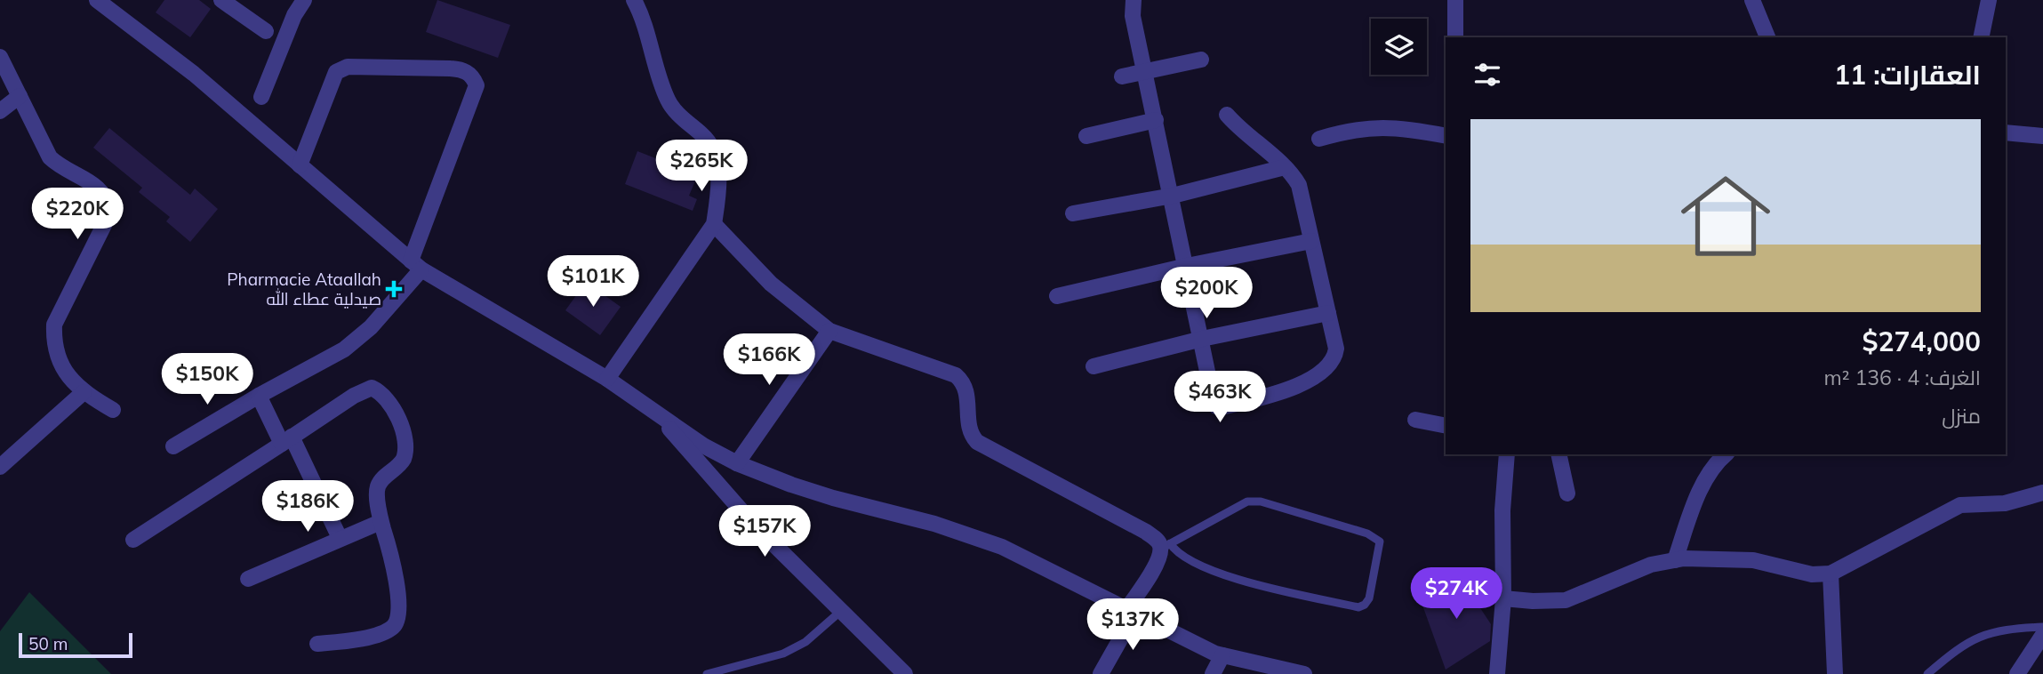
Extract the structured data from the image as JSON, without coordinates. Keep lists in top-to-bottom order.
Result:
{
  "places": {
    "health": ["Pharmacie Ataallah صيدلية عطاء الله"]
  },
  "scale_bar": "50 m",
  "page": {
    "heading": "العقارات: 11",
    "list": [
      {
        "name": "$274,000",
        "note": "الغرف: 4 · 136 m² · منزل"
      }
    ],
    "price": [
      "$265K",
      "$220K",
      "$101K",
      "$200K",
      "$166K",
      "$150K",
      "$463K",
      "$186K",
      "$157K",
      "$274K",
      "$137K"
    ],
    "scale": "50 m"
  }
}
